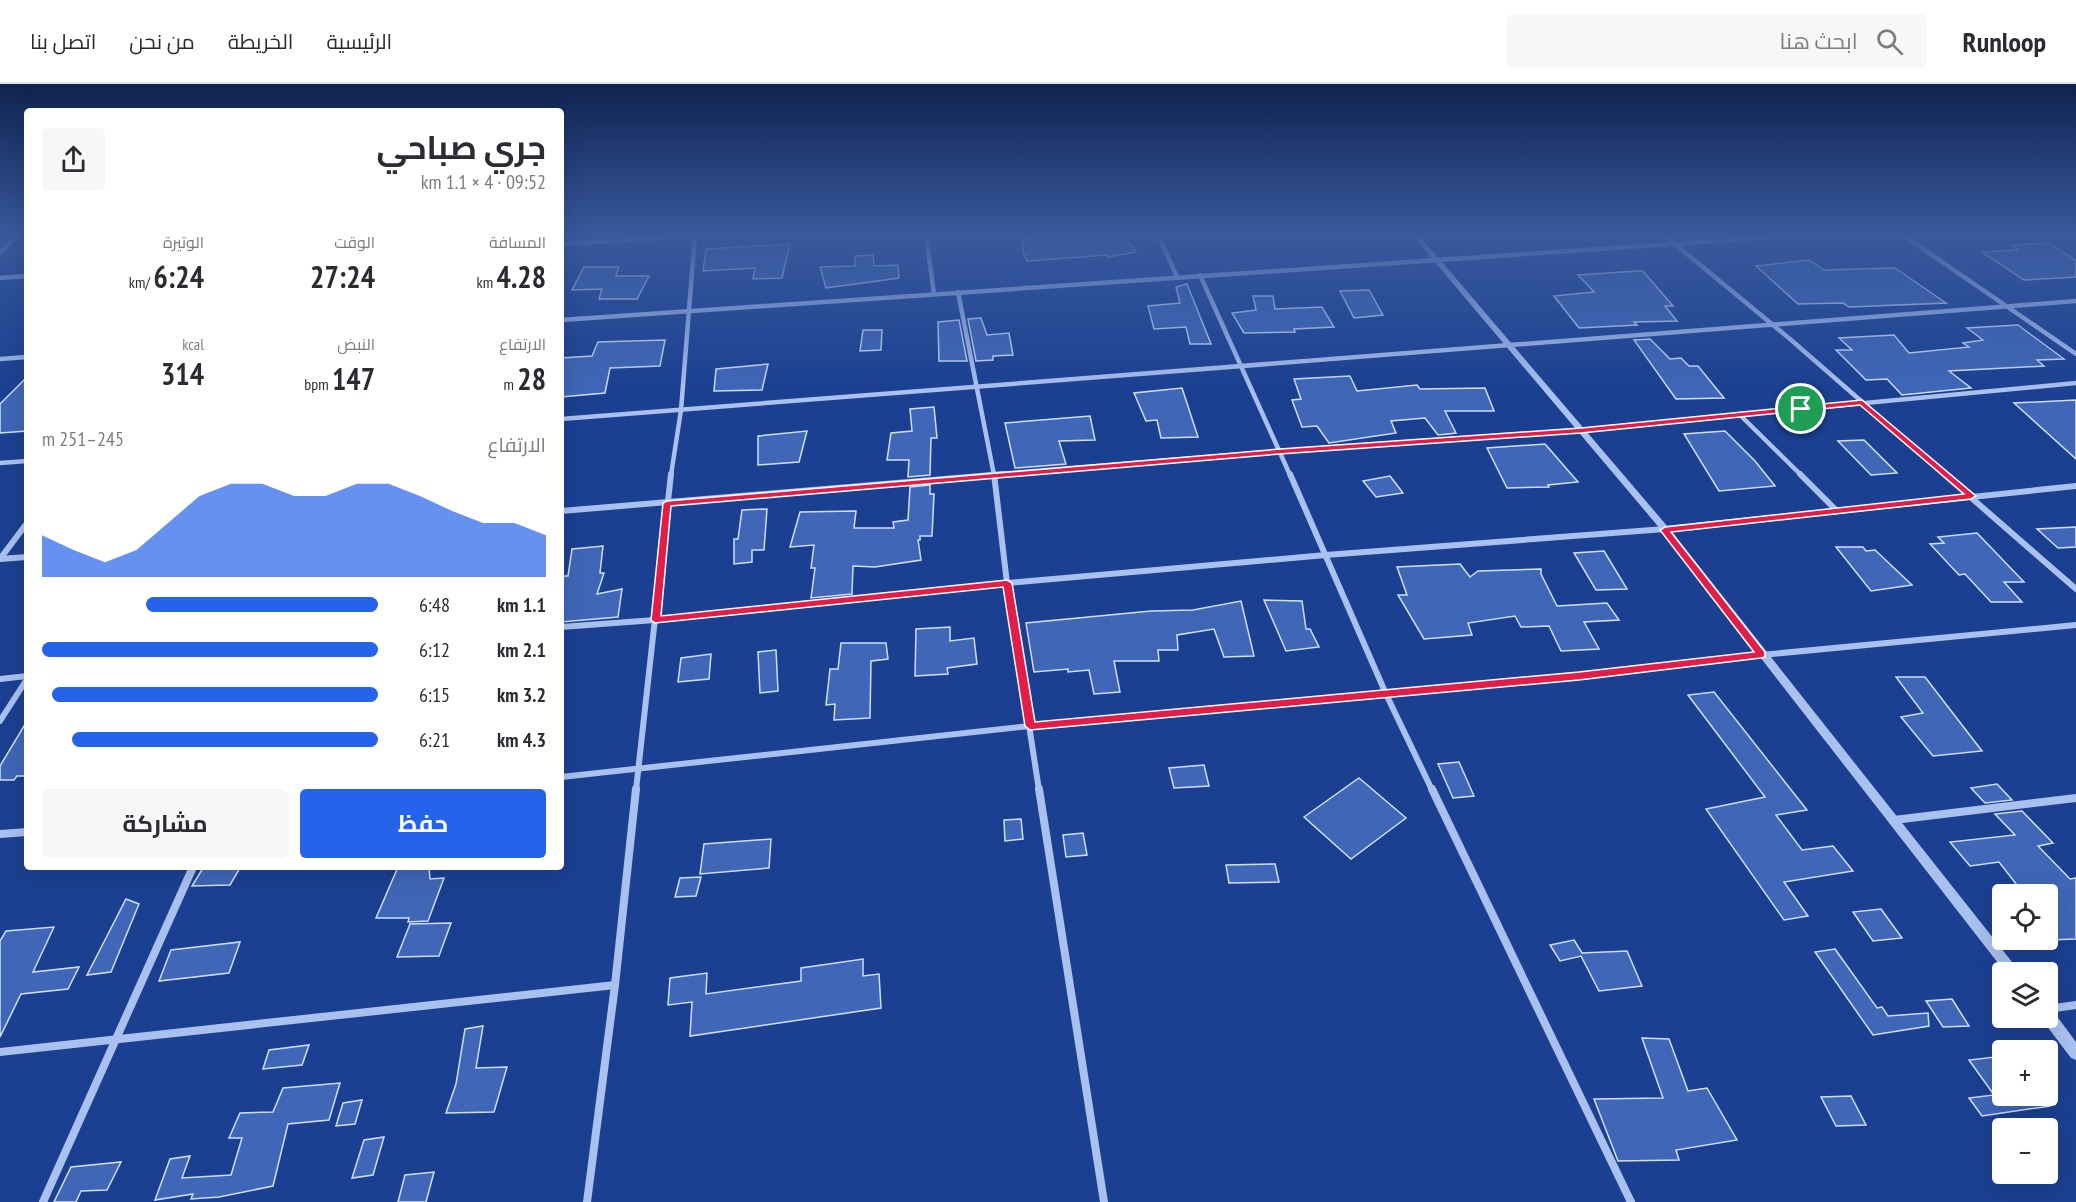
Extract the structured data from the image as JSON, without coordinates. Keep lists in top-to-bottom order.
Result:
{
  "page": {
    "header": "Runloop",
    "search": "ابحث هنا",
    "nav": [
      "الرئيسية",
      "الخريطة",
      "من نحن",
      "اتصل بنا"
    ],
    "heading": ["جري صباحي", "09:52 · 4 × 1.1 km"],
    "stats": [
      ["المسافة", "4.28 km"],
      ["الوقت", "27:24"],
      ["الوتيرة", "6:24 /km"],
      ["الارتفاع", "28 m"],
      ["النبض", "147 bpm"],
      ["kcal", "314"]
    ],
    "chart": ["الارتفاع", "245–251 m"],
    "list": [
      {
        "name": "1.1 km",
        "note": "6:48"
      },
      {
        "name": "2.1 km",
        "note": "6:12"
      },
      {
        "name": "3.2 km",
        "note": "6:15"
      },
      {
        "name": "4.3 km",
        "note": "6:21"
      }
    ],
    "buttons": ["حفظ", "مشاركة"],
    "map_buttons": ["+", "−"]
  }
}
